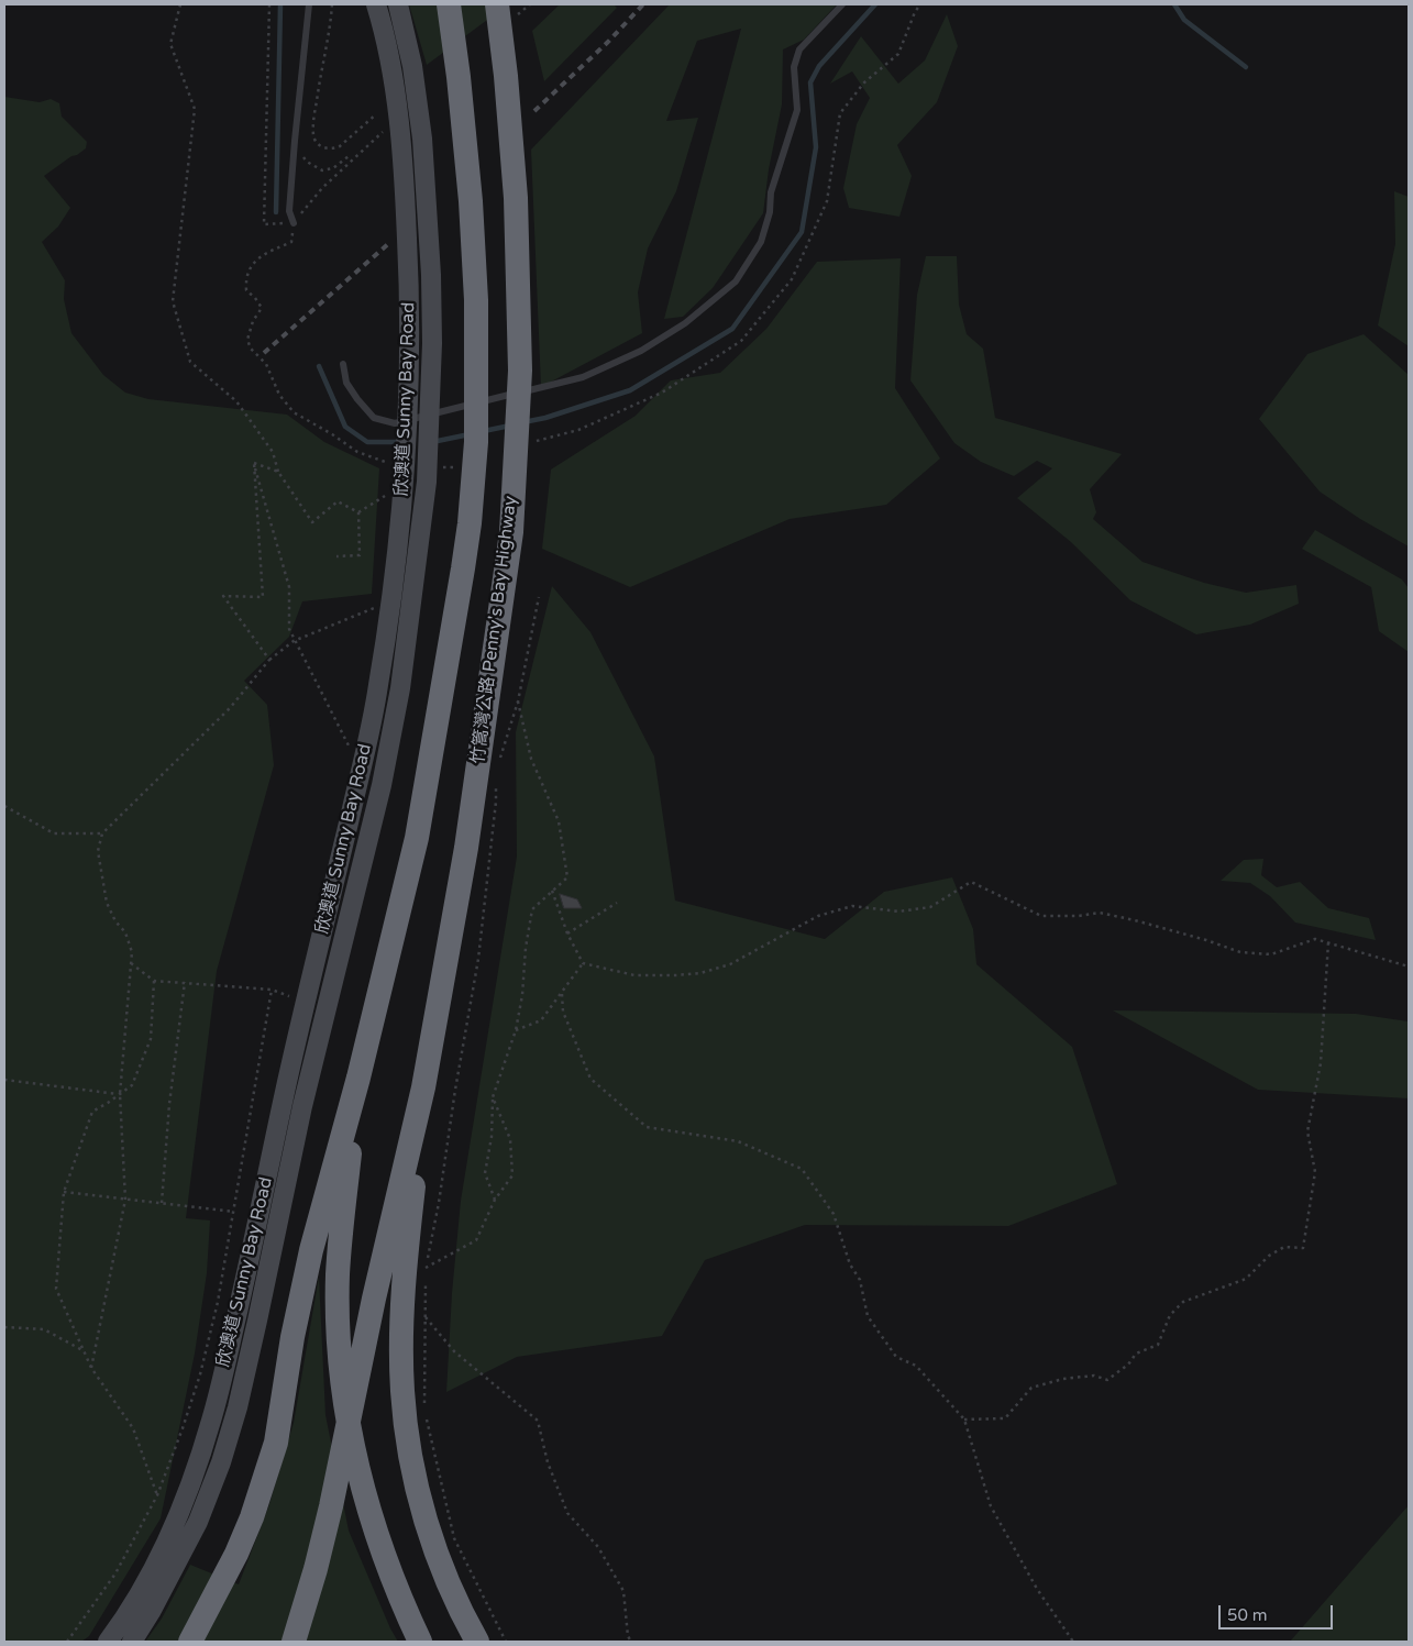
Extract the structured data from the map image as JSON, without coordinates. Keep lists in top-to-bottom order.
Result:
{
  "streets": {
    "highway": ["竹篙灣公路 Penny's Bay Highway"],
    "main road": ["欣澳道 Sunny Bay Road"]
  },
  "scale_bar": "50 m"
}
